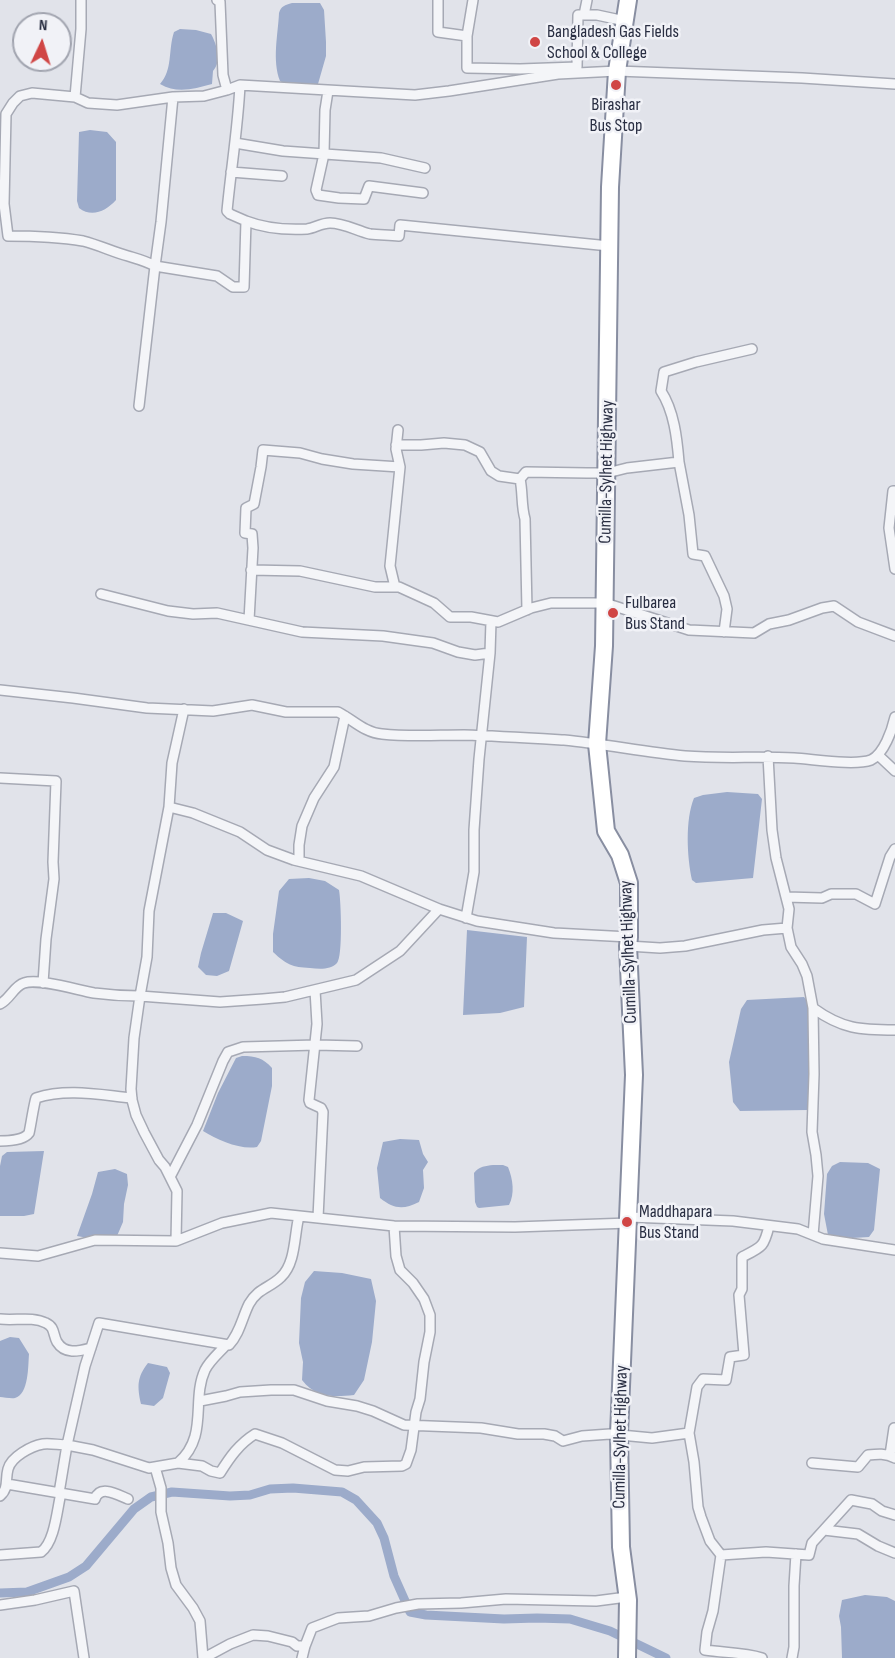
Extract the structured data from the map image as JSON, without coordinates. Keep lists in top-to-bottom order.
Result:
{
  "streets": {
    "highway": ["Cumilla-Sylhet Highway"]
  },
  "places": [
    "Bangladesh Gas Fields School & College",
    "Birashar Bus Stop",
    "Fulbarea Bus Stand",
    "Maddhapara Bus Stand"
  ],
  "north": "top"
}
